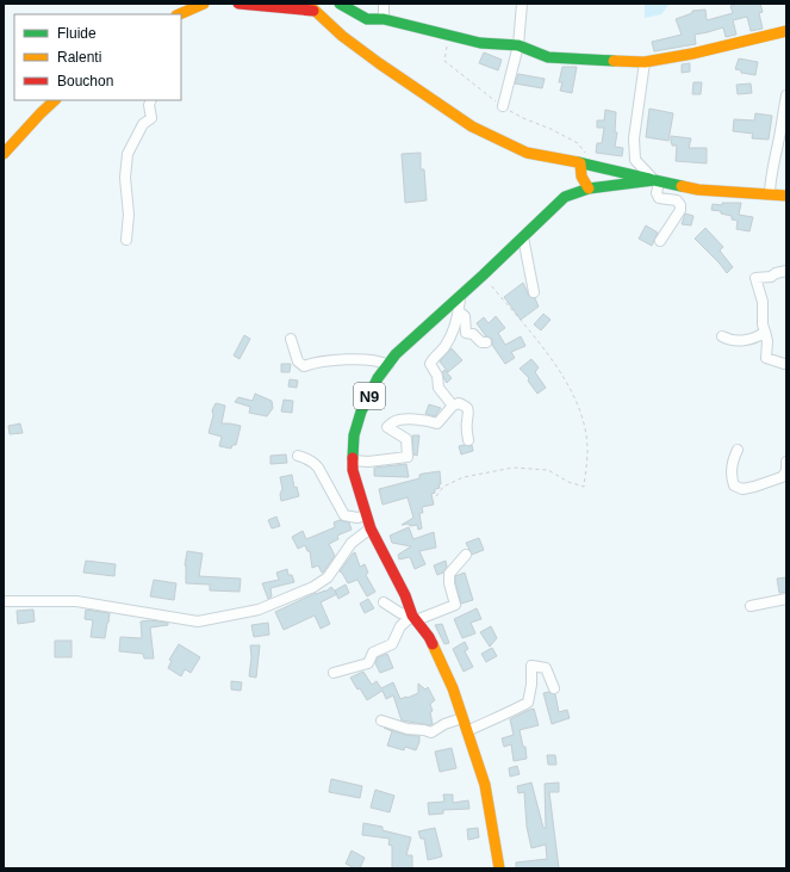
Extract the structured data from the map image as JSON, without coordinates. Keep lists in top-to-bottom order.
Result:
{
  "streets": {
    "main road": ["N9"]
  },
  "legend": ["Fluide", "Ralenti", "Bouchon"]
}
